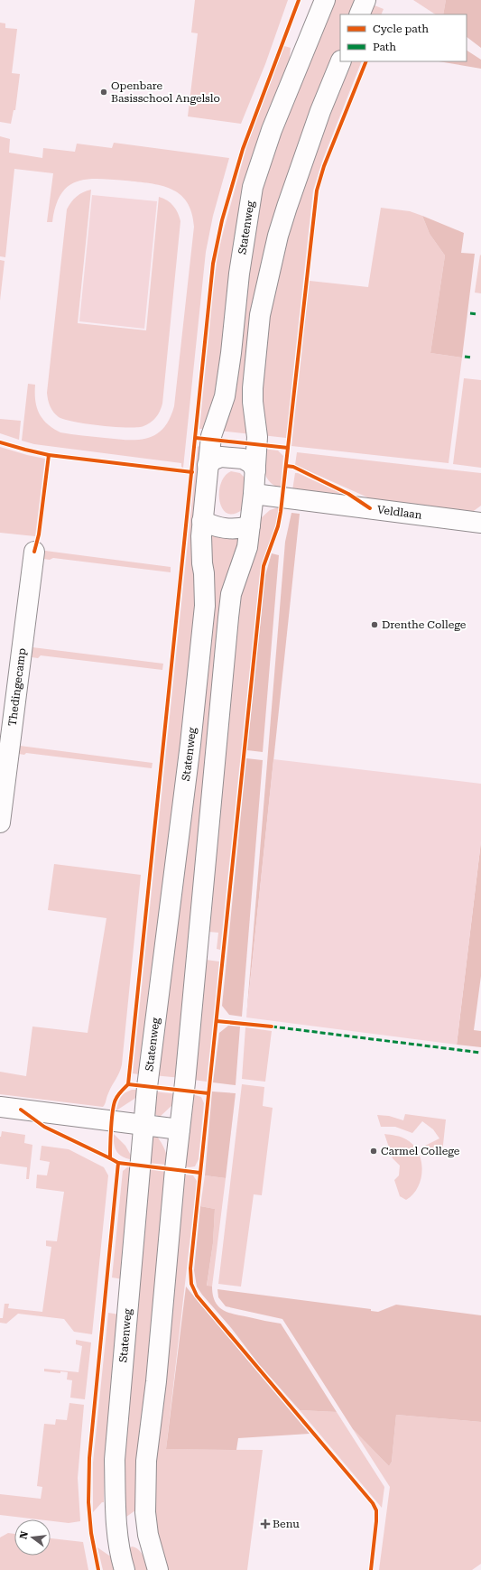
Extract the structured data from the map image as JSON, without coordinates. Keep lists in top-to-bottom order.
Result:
{
  "streets": {
    "street": ["Statenweg", "Veldlaan", "Thedingecamp"]
  },
  "crossings": [
    ["Statenweg", "Veldlaan"]
  ],
  "places": {
    "other": ["Openbare Basisschool Angelslo", "Drenthe College", "Carmel College"],
    "health": ["Benu"]
  },
  "legend": ["Cycle path", "Path"],
  "north": "left"
}
